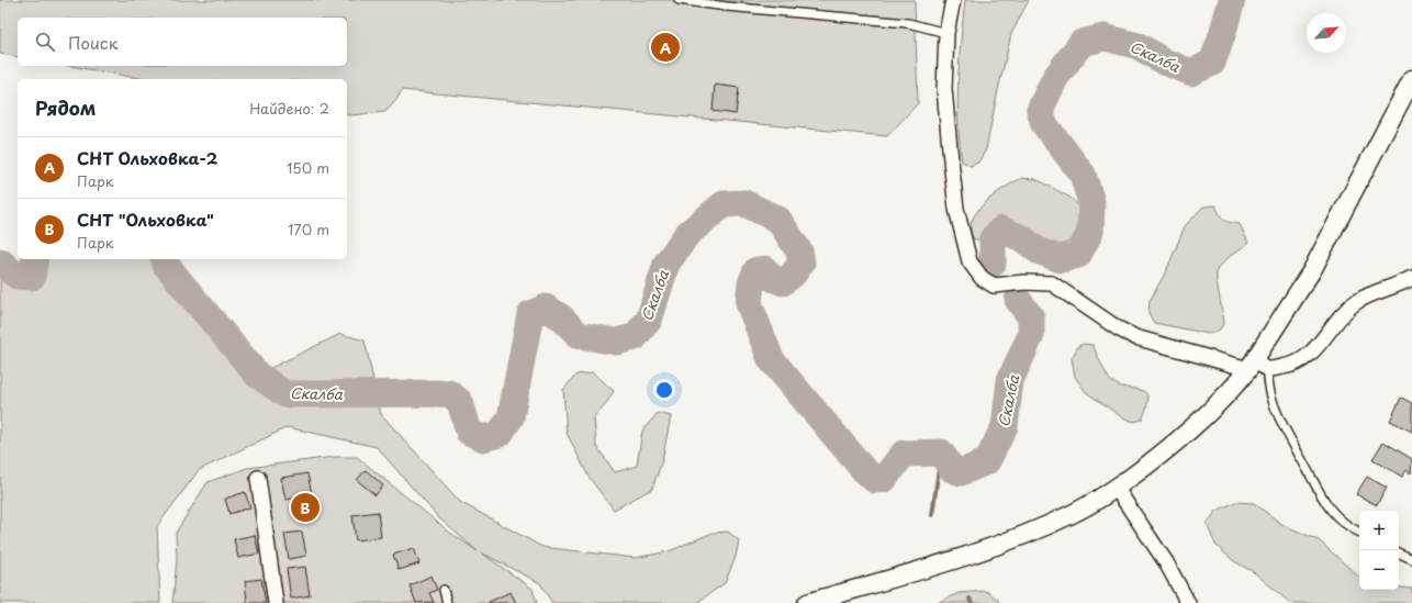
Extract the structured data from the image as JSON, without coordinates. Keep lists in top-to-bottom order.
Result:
{
  "water": ["Скалба"],
  "north": "top right",
  "page": {
    "search": "Поиск",
    "pins": ["A", "B"],
    "heading": ["Рядом", "Найдено: 2"],
    "list": [
      {
        "mark": "A",
        "name": "СНТ Ольховка-2",
        "note": "Парк",
        "value": "150 m"
      },
      {
        "mark": "B",
        "name": "СНТ \"Ольховка\"",
        "note": "Парк",
        "value": "170 m"
      }
    ],
    "map_buttons": ["+", "−"]
  }
}
